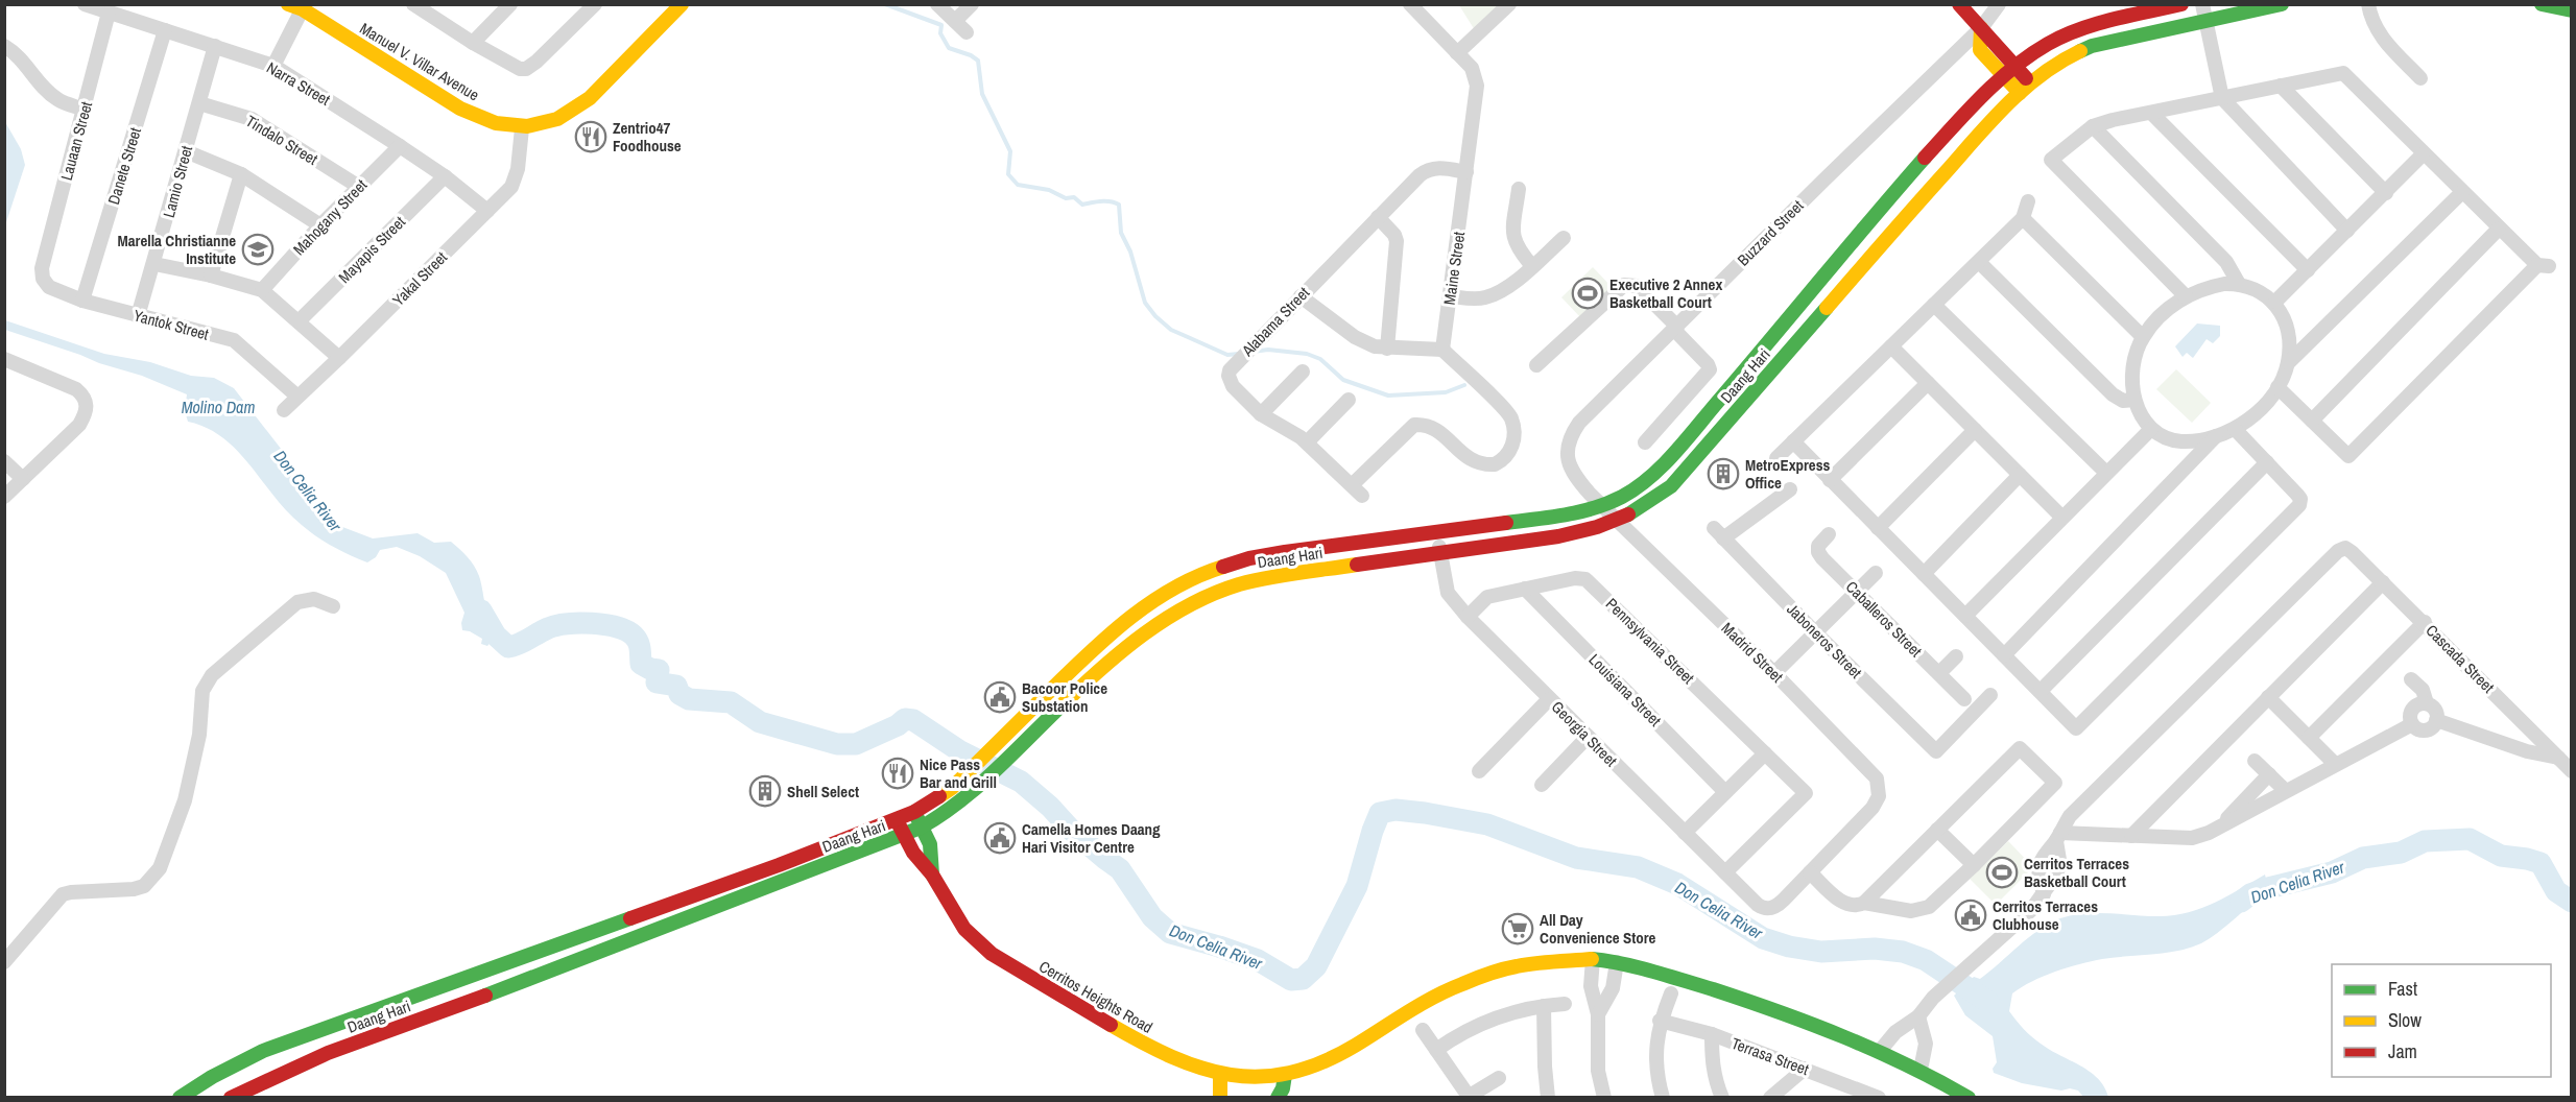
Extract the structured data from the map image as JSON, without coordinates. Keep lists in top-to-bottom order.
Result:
{
  "streets": {
    "main road": ["Manuel V. Villar Avenue", "Daang Hari", "Cerritos Heights Road"],
    "street": [
      "Narra Street",
      "Tindalo Street",
      "Lauaan Street",
      "Danete Street",
      "Lamio Street",
      "Mahogany Street",
      "Buzzard Street",
      "Mayapis Street",
      "Maine Street",
      "Yakal Street",
      "Alabama Street",
      "Yantok Street",
      "Caballeros Street",
      "Pennsylvania Street",
      "Jaboneros Street",
      "Madrid Street",
      "Cascada Street",
      "Louisiana Street",
      "Georgia Street",
      "Terrasa Street"
    ]
  },
  "crossings": [
    ["Manuel V. Villar Avenue", "Yakal Street"],
    ["Narra Street", "Lauaan Street"],
    ["Narra Street", "Danete Street"],
    ["Narra Street", "Lamio Street"],
    ["Narra Street", "Mahogany Street"],
    ["Narra Street", "Mayapis Street"],
    ["Narra Street", "Yakal Street"],
    ["Tindalo Street", "Lamio Street"],
    ["Tindalo Street", "Mahogany Street"],
    ["Lauaan Street", "Yantok Street"],
    ["Danete Street", "Yantok Street"],
    ["Lamio Street", "Yantok Street"],
    ["Buzzard Street", "Daang Hari"],
    ["Buzzard Street", "Madrid Street"],
    ["Maine Street", "Alabama Street"],
    ["Yakal Street", "Yantok Street"],
    ["Daang Hari", "Madrid Street"],
    ["Daang Hari", "Georgia Street"],
    ["Daang Hari", "Cerritos Heights Road"],
    ["Pennsylvania Street", "Louisiana Street"],
    ["Pennsylvania Street", "Georgia Street"],
    ["Madrid Street", "Georgia Street"]
  ],
  "water": ["Molino Dam", "Don Celia River"],
  "places": {
    "restaurant": ["Zentrio47 Foodhouse", "Nice Pass Bar and Grill"],
    "school or university": ["Marella Christianne Institute"],
    "sports": ["Executive 2 Annex Basketball Court", "Cerritos Terraces Basketball Court"],
    "building": ["MetroExpress Office", "Shell Select"],
    "public building": ["Bacoor Police Substation", "Camella Homes Daang Hari Visitor Centre", "Cerritos Terraces Clubhouse"],
    "supermarket": ["All Day Convenience Store"]
  },
  "legend": ["Fast", "Slow", "Jam"]
}
